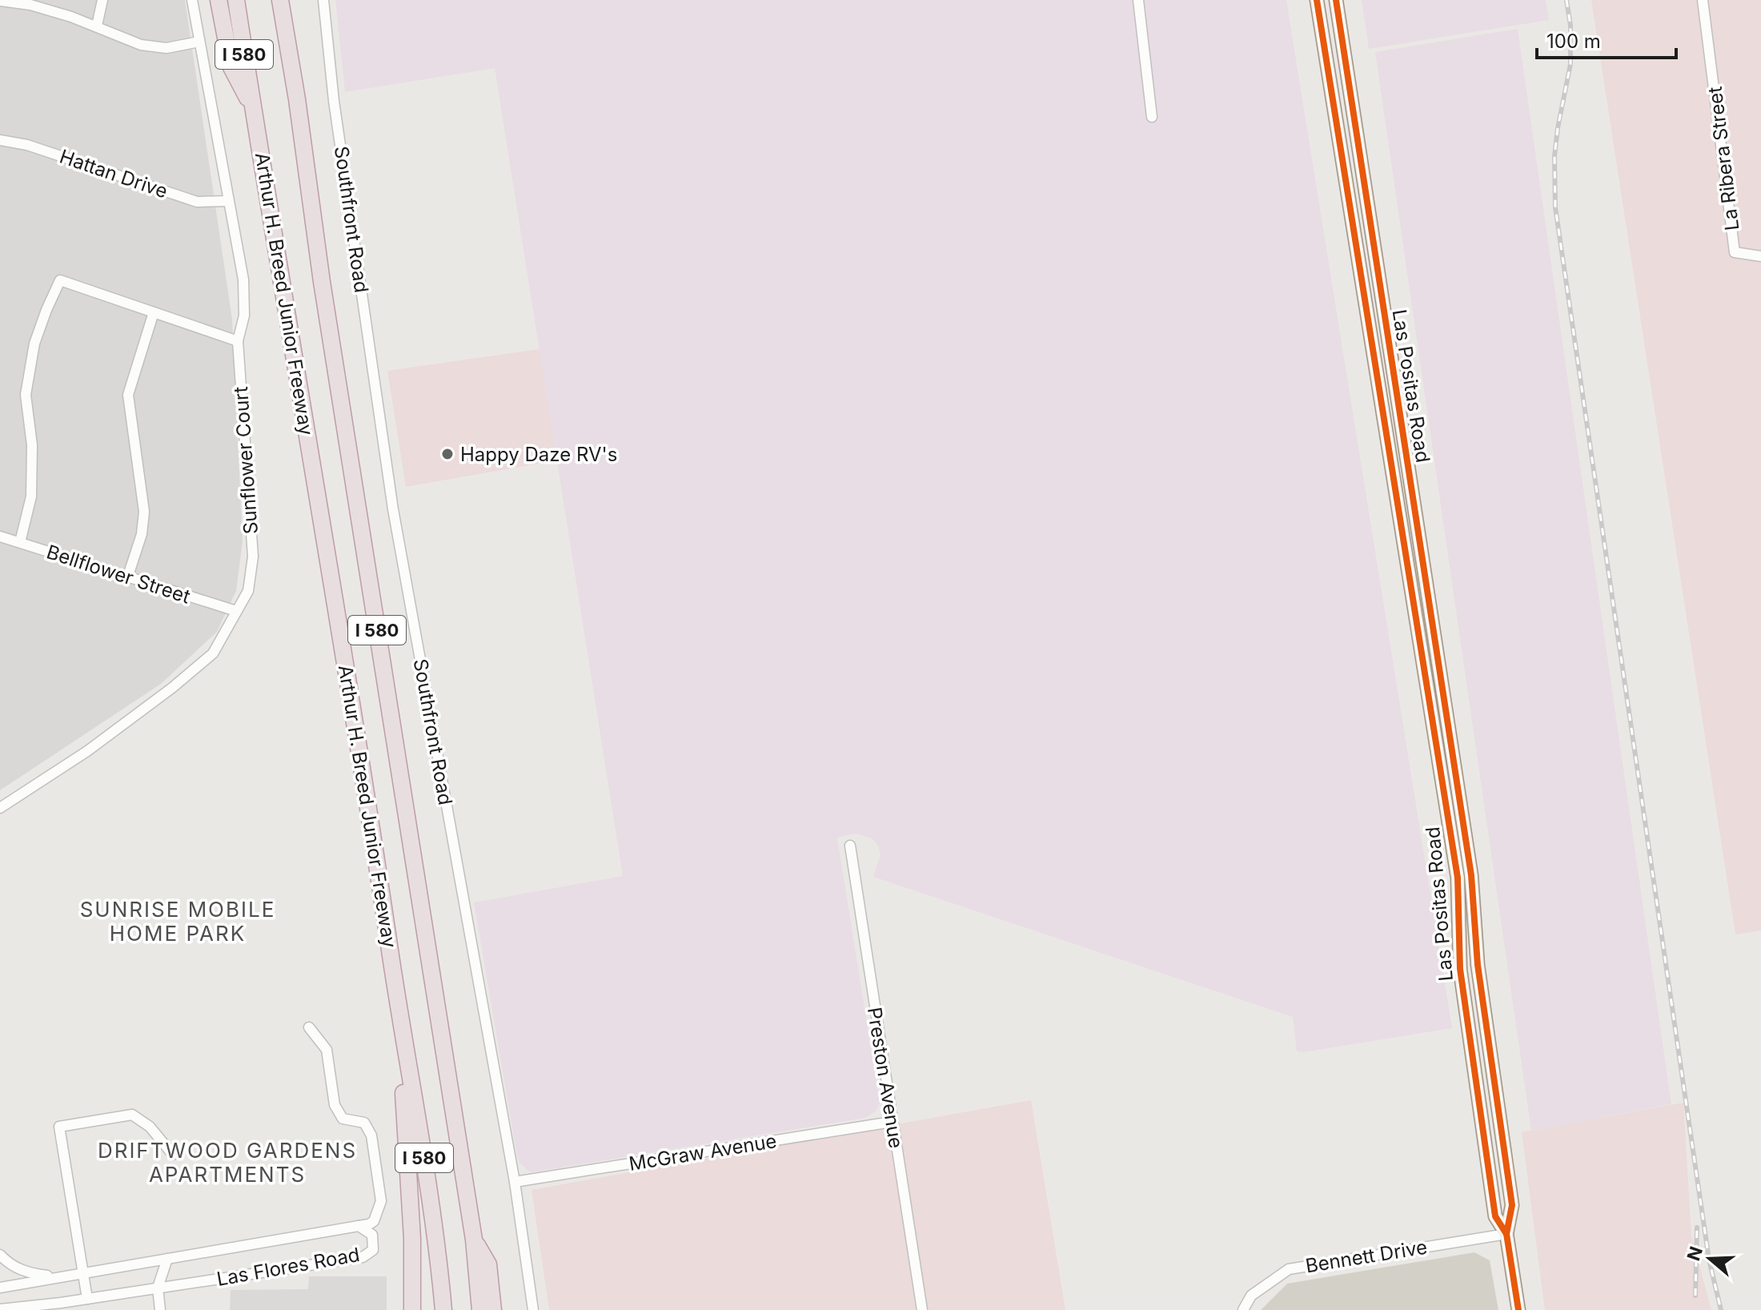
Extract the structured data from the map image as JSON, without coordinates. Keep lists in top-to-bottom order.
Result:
{
  "streets": {
    "highway": ["I 580", "Arthur H. Breed Junior Freeway"],
    "main road": ["Las Positas Road"],
    "street": [
      "La Ribera Street",
      "Hattan Drive",
      "Southfront Road",
      "Sunflower Court",
      "Bellflower Street",
      "Preston Avenue",
      "McGraw Avenue",
      "Bennett Drive",
      "Las Flores Road"
    ]
  },
  "crossings": [
    ["Hattan Drive", "Sunflower Court"],
    ["Southfront Road", "McGraw Avenue"],
    ["Las Positas Road", "Bennett Drive"],
    ["Sunflower Court", "Bellflower Street"],
    ["Preston Avenue", "McGraw Avenue"]
  ],
  "districts": ["SUNRISE MOBILE HOME PARK", "DRIFTWOOD GARDENS APARTMENTS"],
  "places": ["Happy Daze RV's"],
  "scale_bar": "100 m",
  "north": "left"
}
